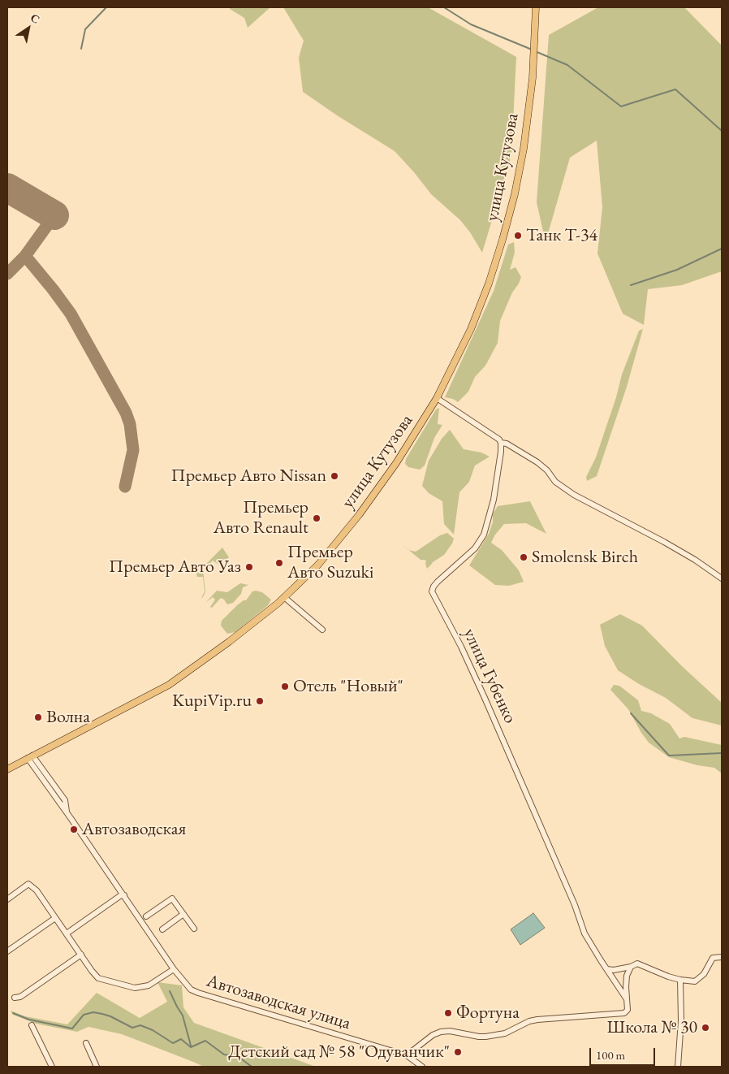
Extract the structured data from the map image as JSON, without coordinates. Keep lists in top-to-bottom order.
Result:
{
  "streets": {
    "main road": ["улица Кутузова"],
    "street": ["улица Губенко", "Автозаводская улица"]
  },
  "crossings": [
    ["улица Кутузова", "Автозаводская улица"]
  ],
  "places": [
    "Танк Т-34",
    "Премьер Авто Nissan",
    "Премьер Авто Renault",
    "Smolensk Birch",
    "Премьер Авто Suzuki",
    "Премьер Авто Уаз",
    "Отель \"Новый\"",
    "KupiVip.ru",
    "Волна",
    "Автозаводская",
    "Фортуна",
    "Школа № 30",
    "Детский сад № 58 \"Одуванчик\""
  ],
  "scale_bar": "100 m",
  "north": "top right"
}
